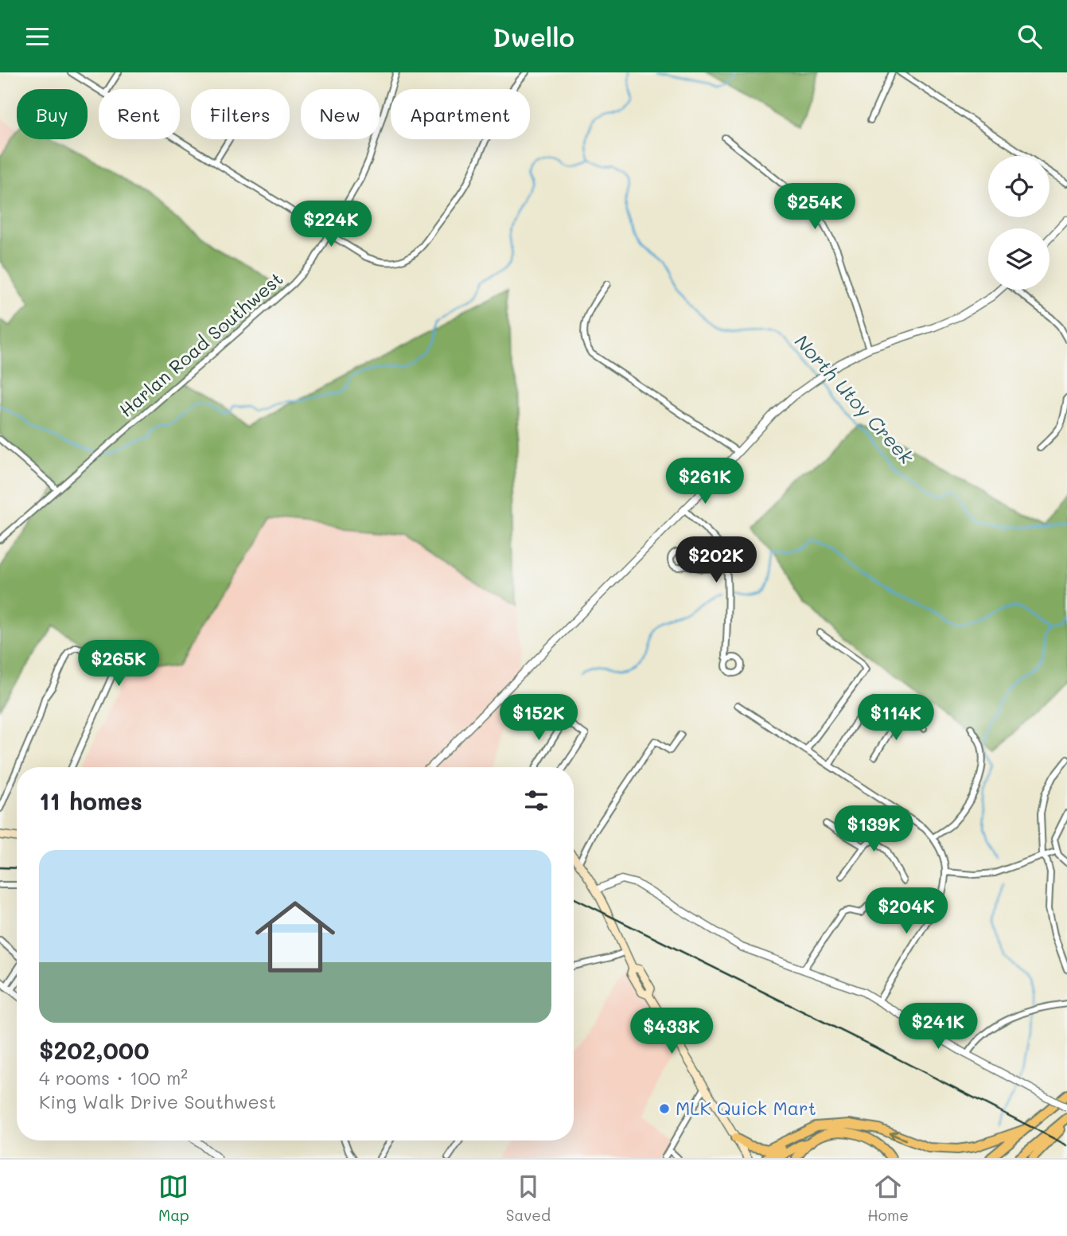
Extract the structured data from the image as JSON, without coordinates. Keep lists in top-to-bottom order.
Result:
{
  "streets": {
    "street": ["Harlan Road Southwest"]
  },
  "water": ["North Utoy Creek"],
  "places": ["MLK Quick Mart"],
  "page": {
    "header": "Dwello",
    "chip": [
      "Buy",
      "Rent",
      "Filters",
      "New",
      "Apartment"
    ],
    "price": [
      "$254K",
      "$224K",
      "$261K",
      "$202K",
      "$265K",
      "$152K",
      "$114K",
      "$139K",
      "$204K",
      "$241K",
      "$433K"
    ],
    "heading": "11 homes",
    "list": [
      {
        "name": "$202,000",
        "note": "4 rooms · 100 m² · King Walk Drive Southwest"
      }
    ],
    "tabs": ["Map", "Saved", "Home"]
  }
}
